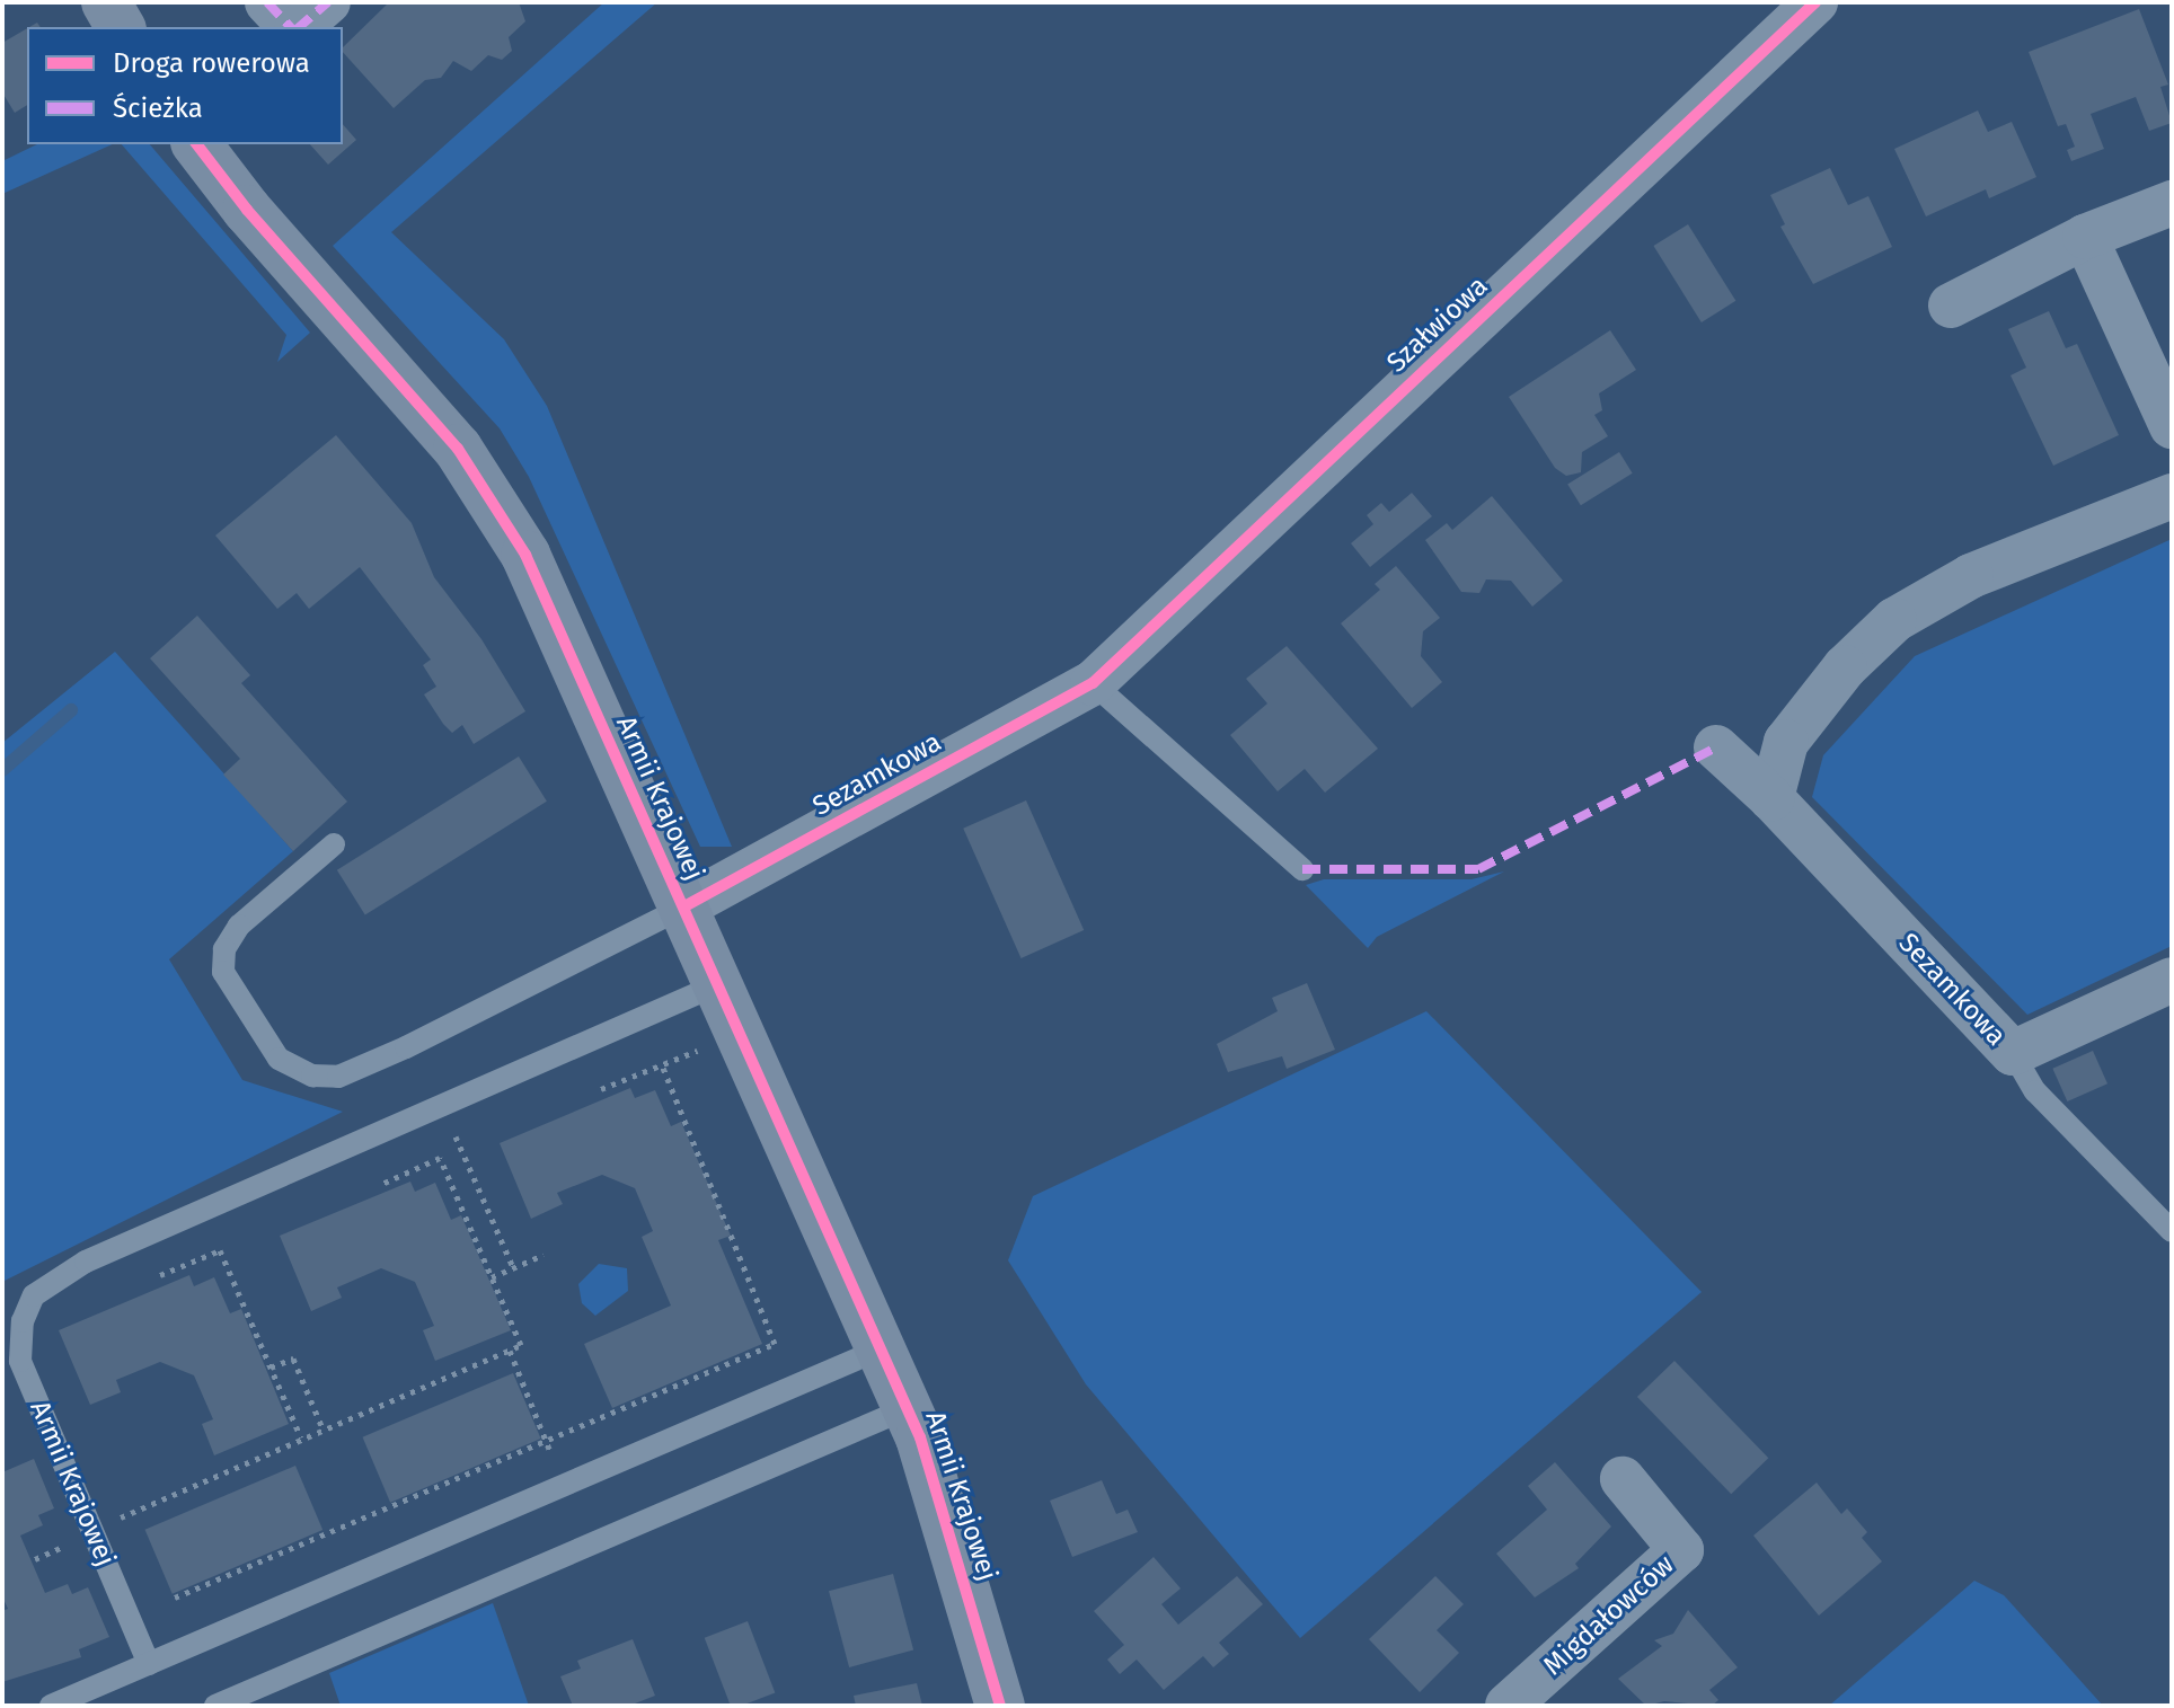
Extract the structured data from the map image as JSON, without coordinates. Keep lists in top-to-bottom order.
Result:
{
  "streets": {
    "street": [
      "Szałwiowa",
      "Sezamkowa",
      "Armii Krajowej",
      "Migdałowców"
    ]
  },
  "crossings": [
    ["Szałwiowa", "Sezamkowa"],
    ["Sezamkowa", "Armii Krajowej"]
  ],
  "legend": ["Droga rowerowa", "Ścieżka"]
}
